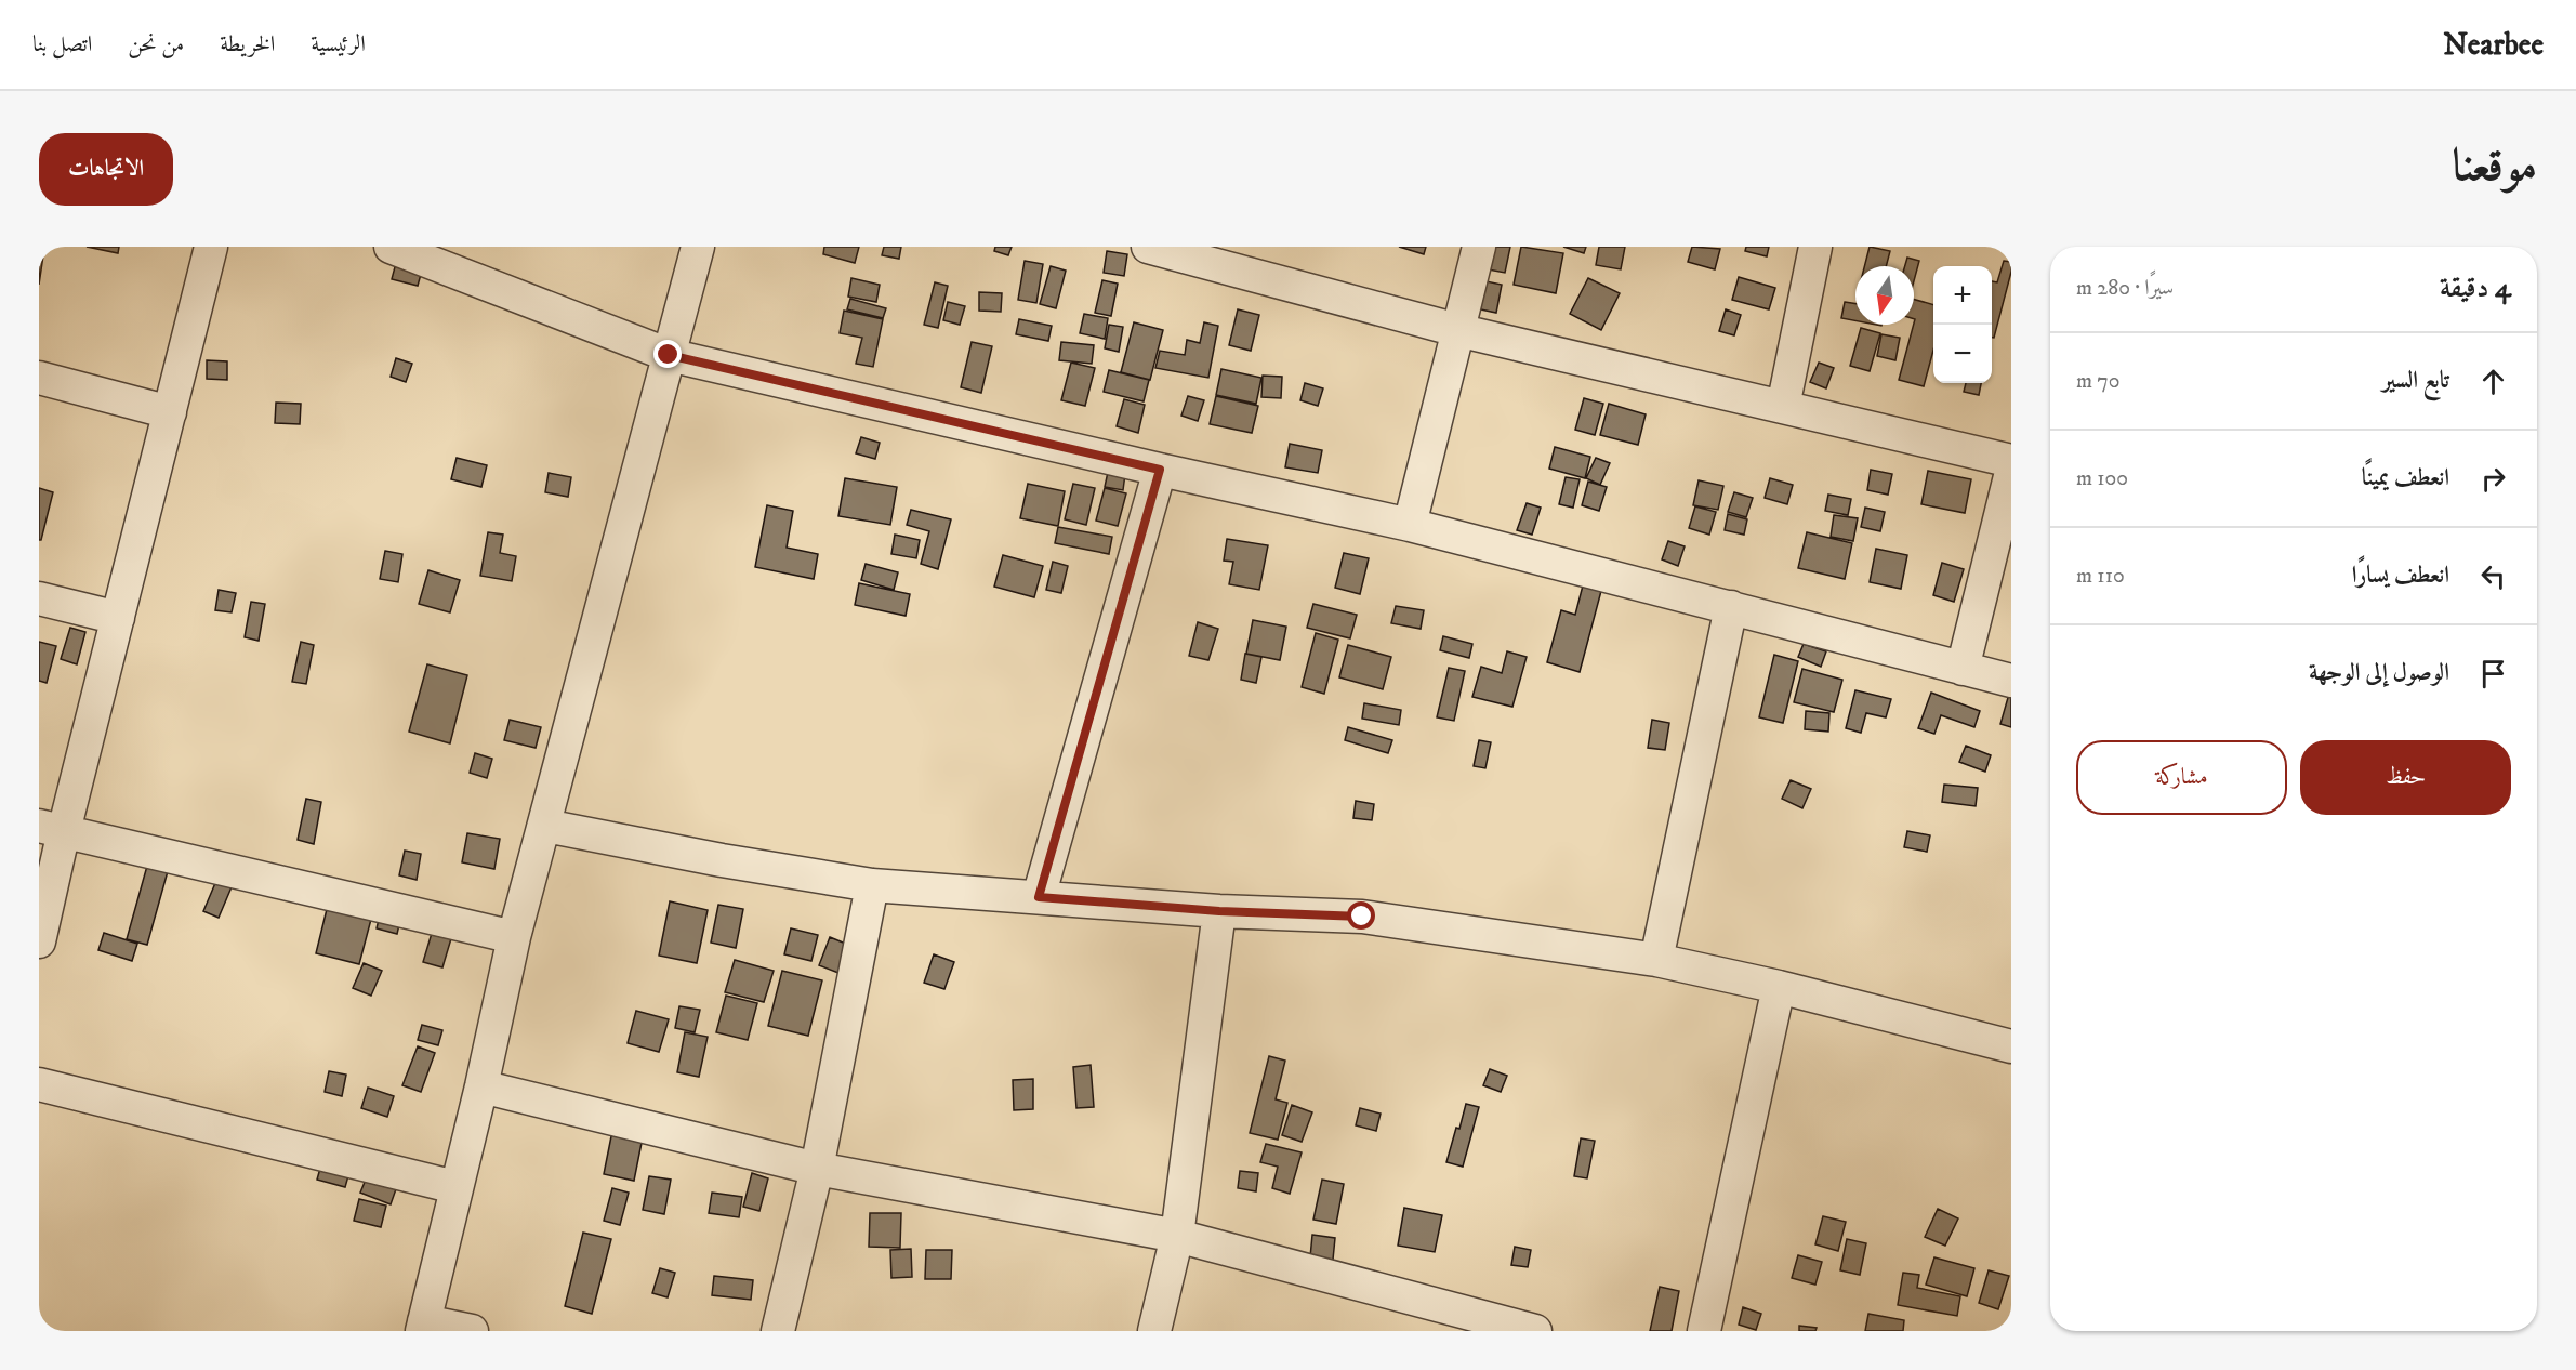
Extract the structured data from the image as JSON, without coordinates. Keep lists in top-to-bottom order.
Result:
{
  "north": "bottom",
  "page": {
    "header": "Nearbee",
    "nav": [
      "الرئيسية",
      "الخريطة",
      "من نحن",
      "اتصل بنا"
    ],
    "title": "موقعنا",
    "buttons": [
      "الاتجاهات",
      ["حفظ", "مشاركة"]
    ],
    "heading": ["4 دقيقة", "سيرًا · 280 m"],
    "map_buttons": ["+", "−"],
    "list": [
      ["تابع السير", "70 m"],
      ["انعطف يمينًا", "100 m"],
      ["انعطف يسارًا", "110 m"],
      "الوصول إلى الوجهة"
    ]
  }
}
